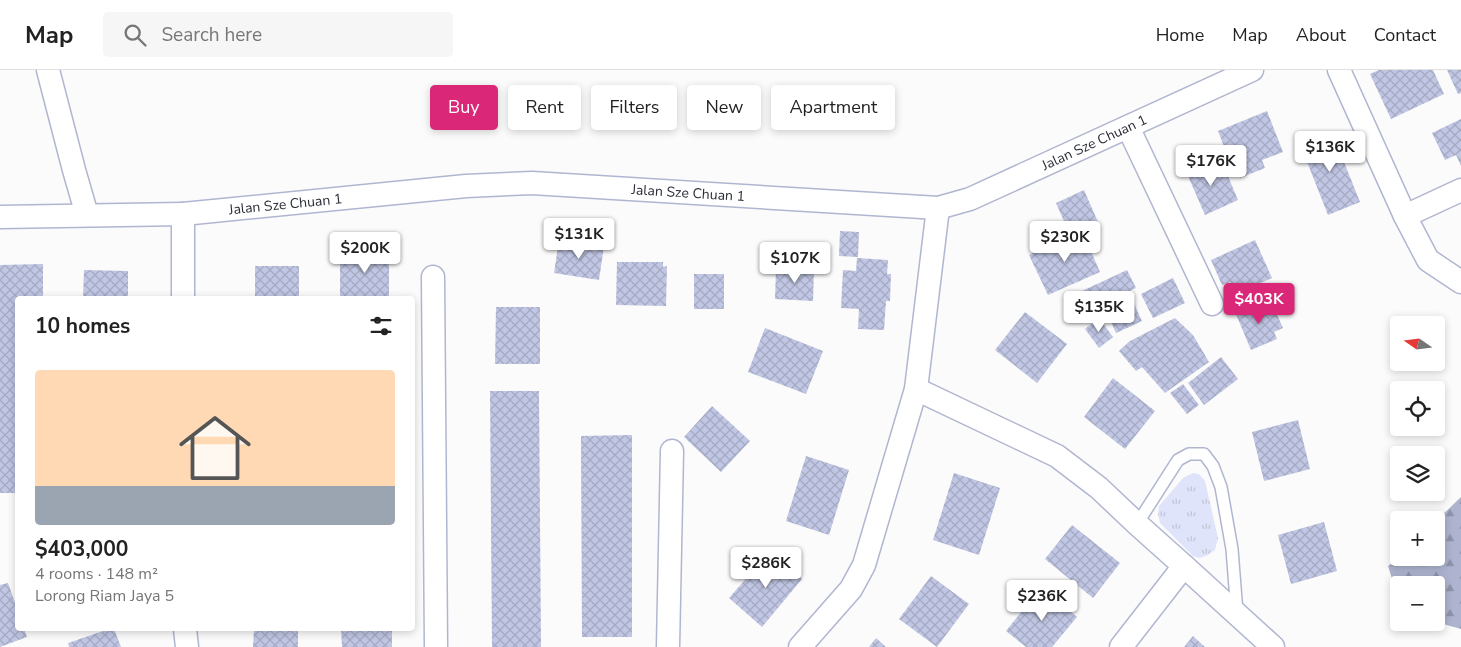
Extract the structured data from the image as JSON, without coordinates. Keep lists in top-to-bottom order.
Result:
{
  "streets": {
    "street": ["Jalan Sze Chuan 1"]
  },
  "north": "left",
  "page": {
    "header": "Map",
    "search": "Search here",
    "nav": [
      "Home",
      "Map",
      "About",
      "Contact"
    ],
    "chip": [
      "Buy",
      "Rent",
      "Filters",
      "New",
      "Apartment"
    ],
    "price": [
      "$136K",
      "$176K",
      "$131K",
      "$230K",
      "$200K",
      "$107K",
      "$403K",
      "$135K",
      "$286K",
      "$236K"
    ],
    "heading": "10 homes",
    "map_buttons": ["+", "−"],
    "list": [
      {
        "name": "$403,000",
        "note": "4 rooms · 148 m² · Lorong Riam Jaya 5"
      }
    ]
  }
}
